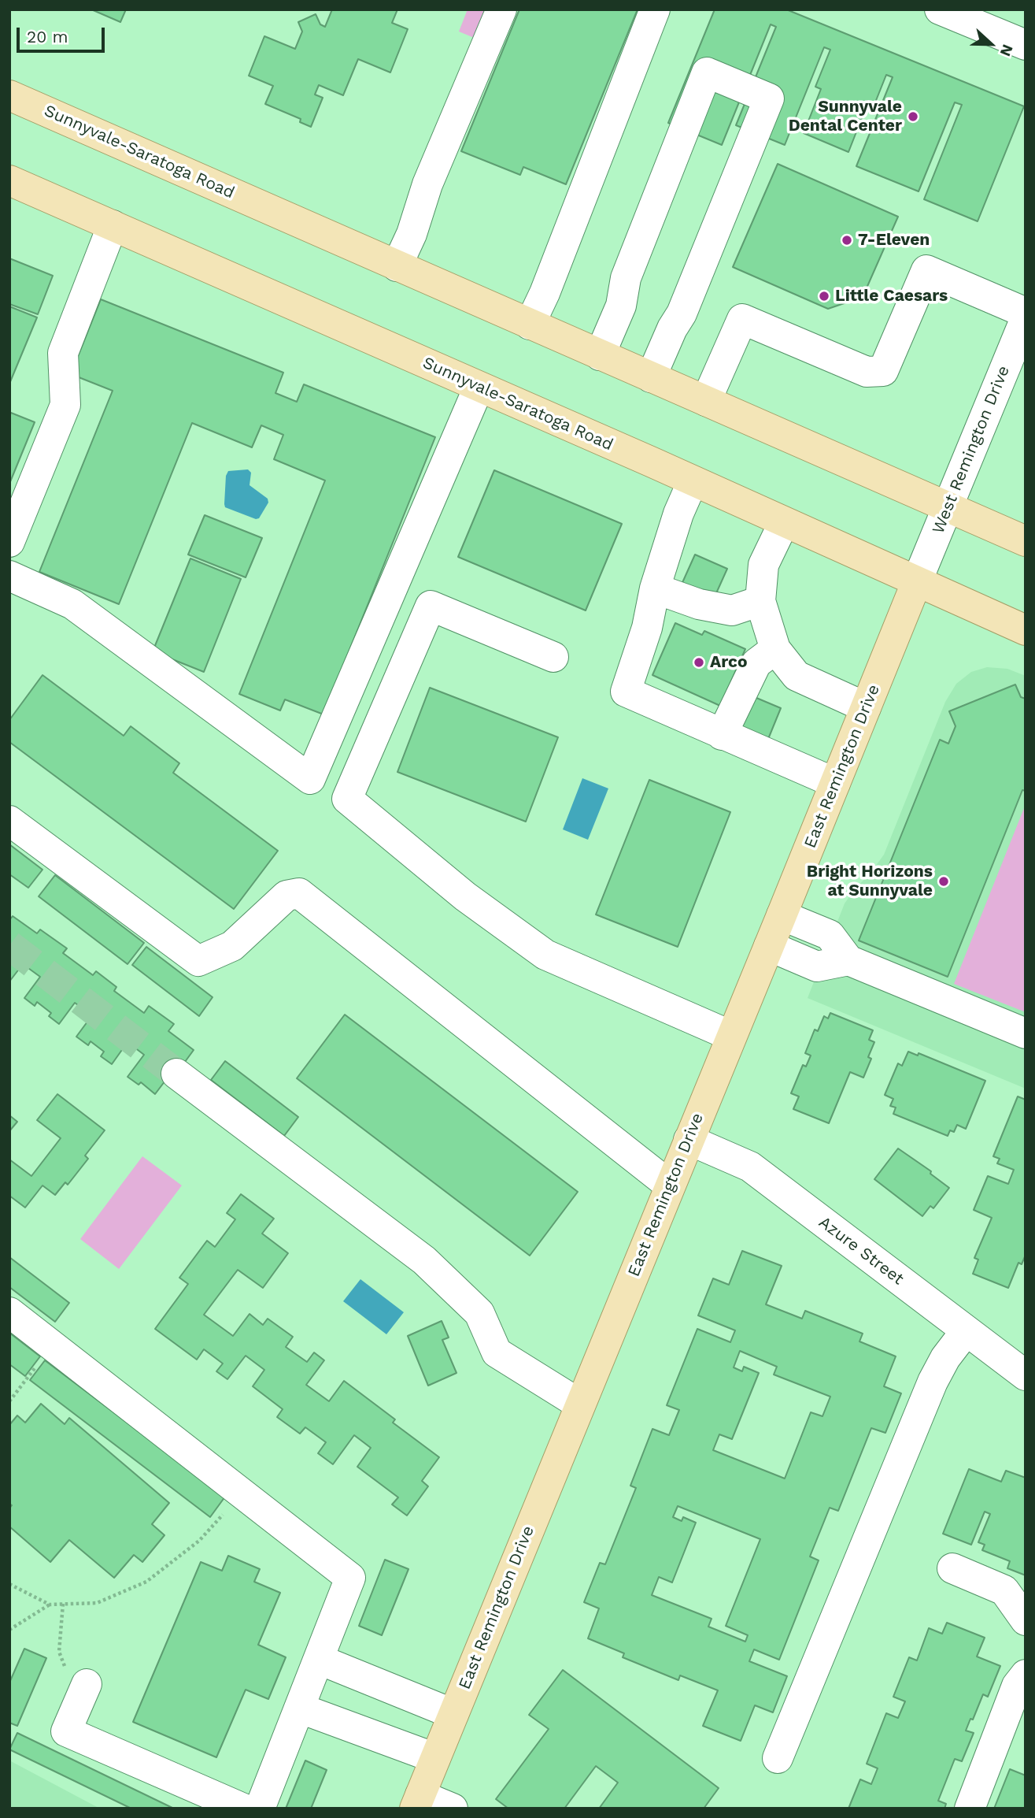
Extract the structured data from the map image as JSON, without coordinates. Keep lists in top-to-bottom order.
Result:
{
  "streets": {
    "main road": ["Sunnyvale-Saratoga Road", "East Remington Drive"],
    "street": ["West Remington Drive", "Azure Street"]
  },
  "crossings": [
    ["Sunnyvale-Saratoga Road", "West Remington Drive"],
    ["Sunnyvale-Saratoga Road", "East Remington Drive"],
    ["West Remington Drive", "East Remington Drive"],
    ["East Remington Drive", "Azure Street"]
  ],
  "places": [
    "Sunnyvale Dental Center",
    "7-Eleven",
    "Little Caesars",
    "Arco",
    "Bright Horizons at Sunnyvale"
  ],
  "scale_bar": "20 m",
  "north": "right"
}
